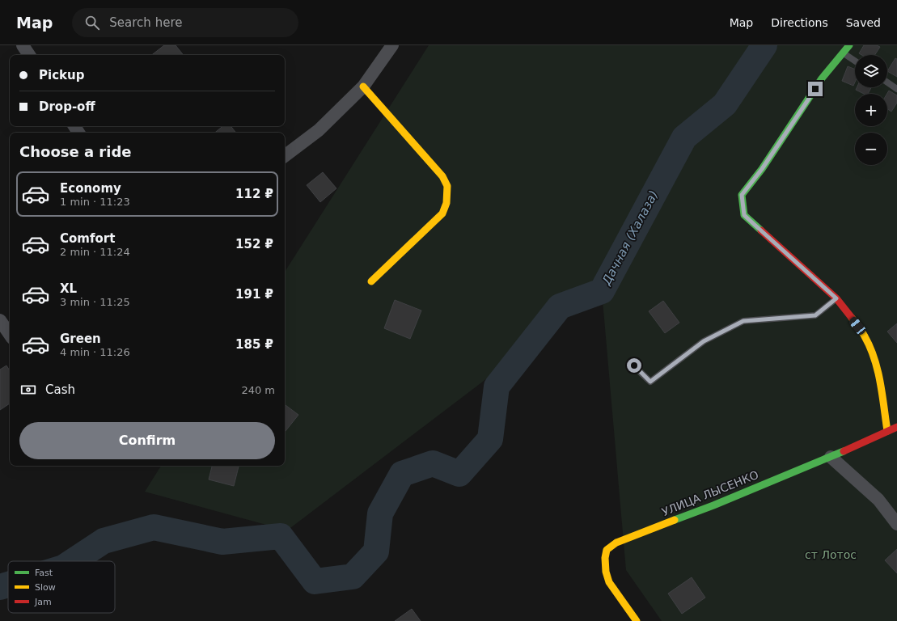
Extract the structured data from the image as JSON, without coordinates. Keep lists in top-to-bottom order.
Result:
{
  "streets": {
    "street": ["УЛИЦА ЛЫСЕНКО"]
  },
  "water": ["Дачная (Халаза)"],
  "parks": ["ст Лотос"],
  "legend": ["Fast", "Slow", "Jam"],
  "page": {
    "header": "Map",
    "search": "Search here",
    "nav": ["Map", "Directions", "Saved"],
    "map_buttons": ["+", "−"],
    "banner": ["Pickup", "Drop-off"],
    "heading": "Choose a ride",
    "list": [
      {
        "name": "Economy",
        "note": "1 min · 11:23",
        "value": "112 ₽"
      },
      {
        "name": "Comfort",
        "note": "2 min · 11:24",
        "value": "152 ₽"
      },
      {
        "name": "XL",
        "note": "3 min · 11:25",
        "value": "191 ₽"
      },
      {
        "name": "Green",
        "note": "4 min · 11:26",
        "value": "185 ₽"
      }
    ],
    "pay": ["Cash", "240 m"],
    "buttons": "Confirm"
  }
}
